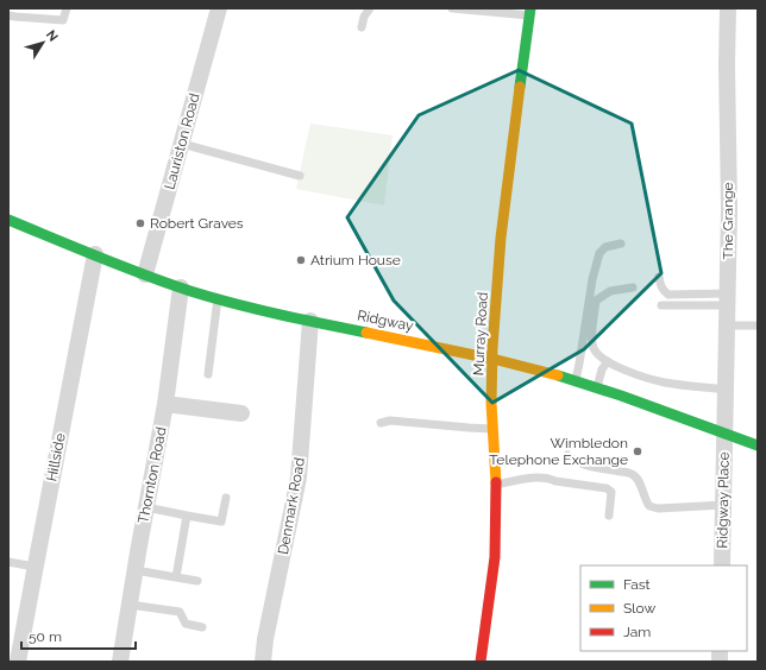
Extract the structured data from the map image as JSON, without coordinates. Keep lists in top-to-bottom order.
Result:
{
  "streets": {
    "street": [
      "Lauriston Road",
      "The Grange",
      "Ridgway",
      "Murray Road",
      "Hillside",
      "Thornton Road",
      "Ridgway Place",
      "Denmark Road"
    ]
  },
  "crossings": [
    ["Lauriston Road", "Ridgway"],
    ["The Grange", "Ridgway"],
    ["The Grange", "Ridgway Place"],
    ["Ridgway", "Murray Road"],
    ["Ridgway", "Hillside"],
    ["Ridgway", "Thornton Road"],
    ["Ridgway", "Ridgway Place"],
    ["Ridgway", "Denmark Road"]
  ],
  "places": ["Robert Graves", "Atrium House", "Wimbledon Telephone Exchange"],
  "legend": ["Fast", "Slow", "Jam"],
  "scale_bar": "50 m",
  "north": "top right"
}
